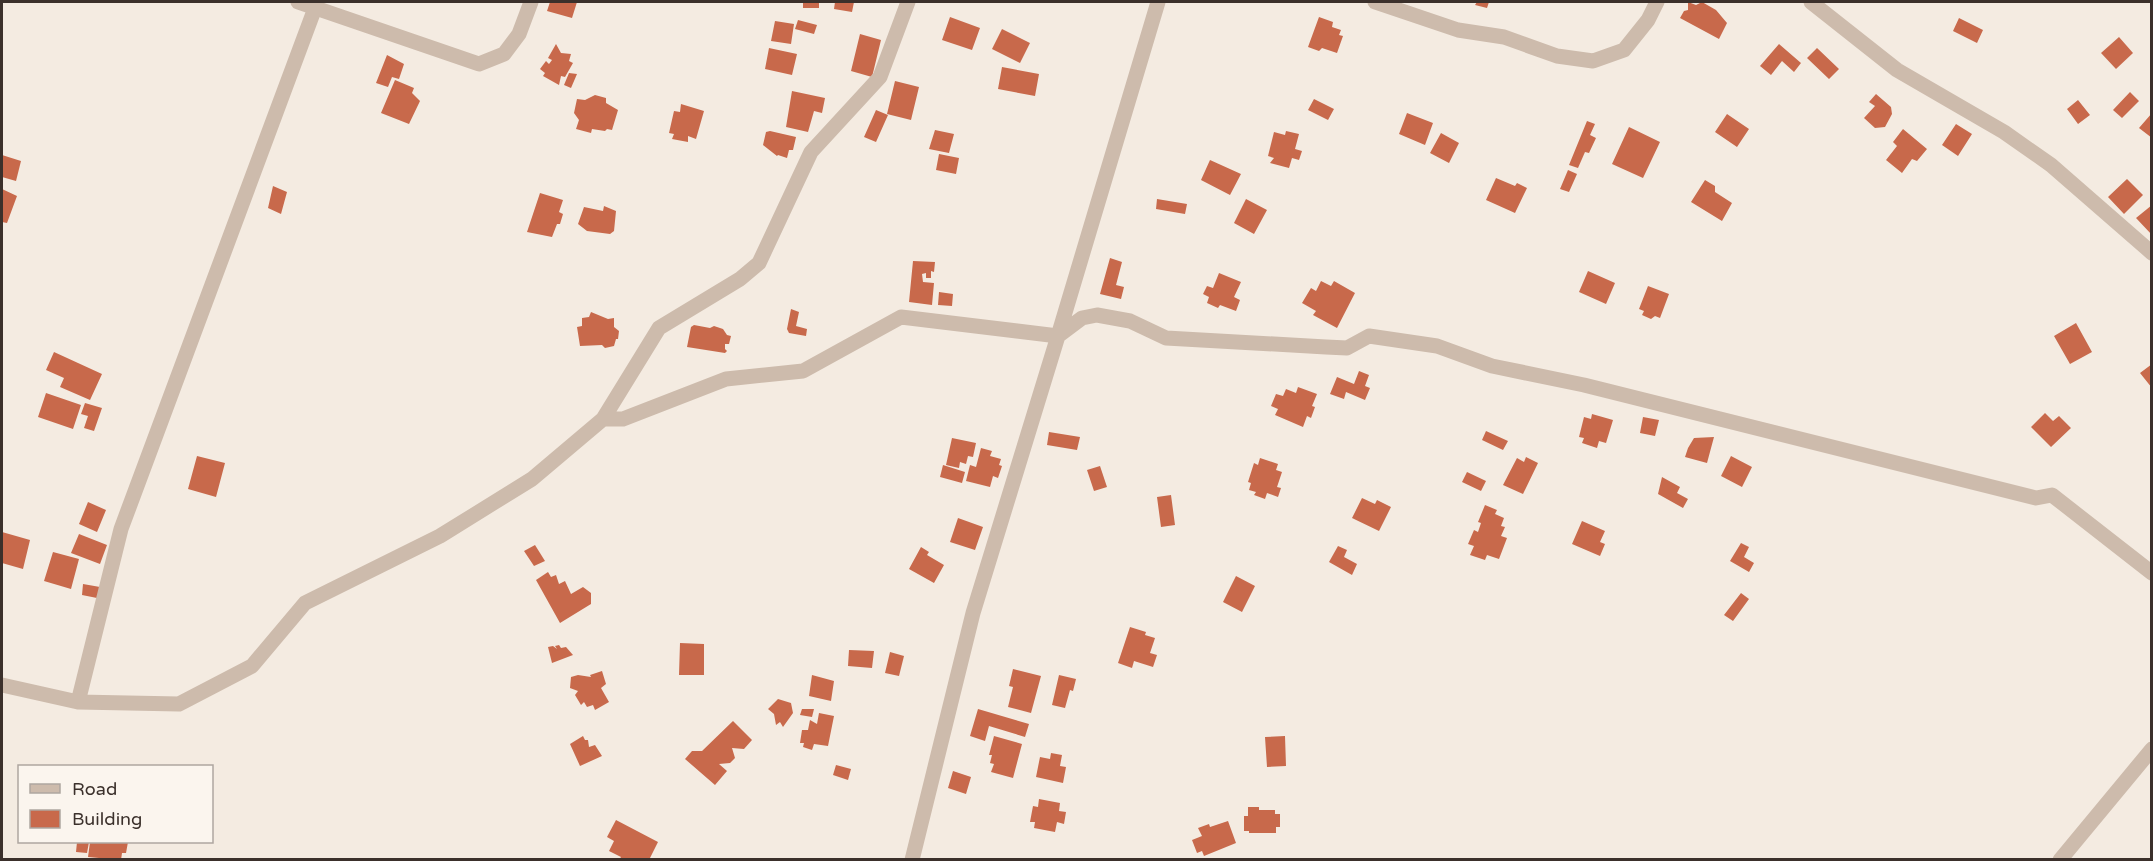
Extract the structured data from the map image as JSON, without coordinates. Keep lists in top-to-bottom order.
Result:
{
  "legend": ["Road", "Building"]
}
